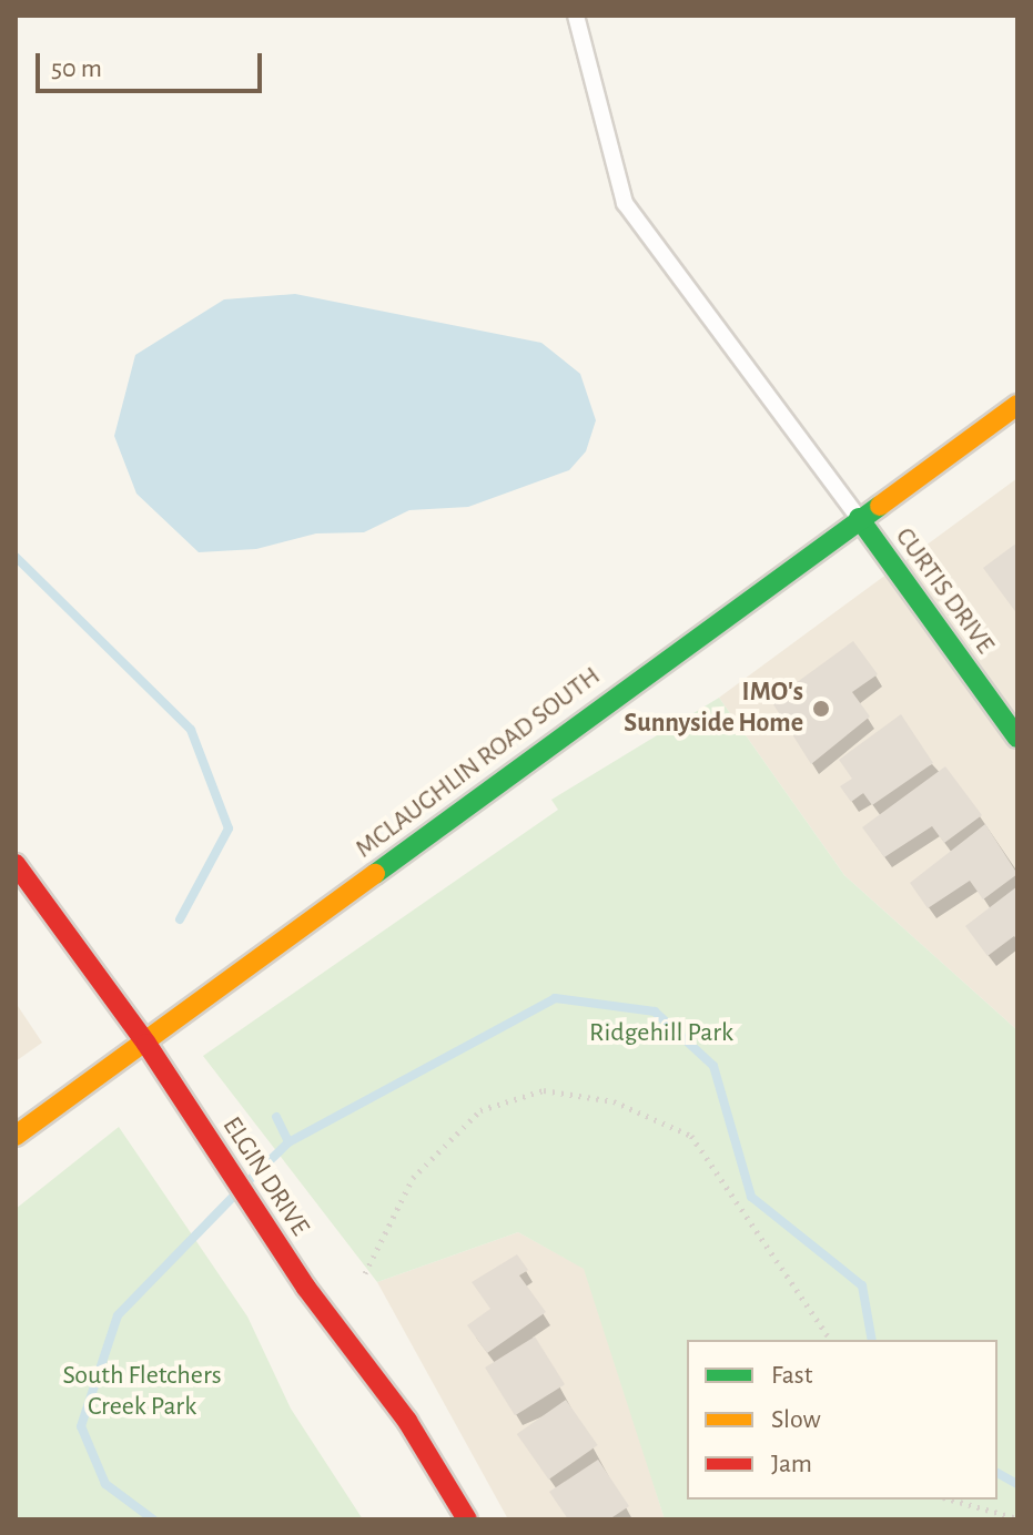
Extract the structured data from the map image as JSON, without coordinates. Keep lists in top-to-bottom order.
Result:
{
  "streets": {
    "main road": ["CURTIS DRIVE", "MCLAUGHLIN ROAD SOUTH", "ELGIN DRIVE"]
  },
  "crossings": [
    ["CURTIS DRIVE", "MCLAUGHLIN ROAD SOUTH"],
    ["MCLAUGHLIN ROAD SOUTH", "ELGIN DRIVE"]
  ],
  "parks": ["Ridgehill Park", "South Fletchers Creek Park"],
  "places": ["IMO's Sunnyside Home"],
  "legend": ["Fast", "Slow", "Jam"],
  "scale_bar": "50 m"
}
